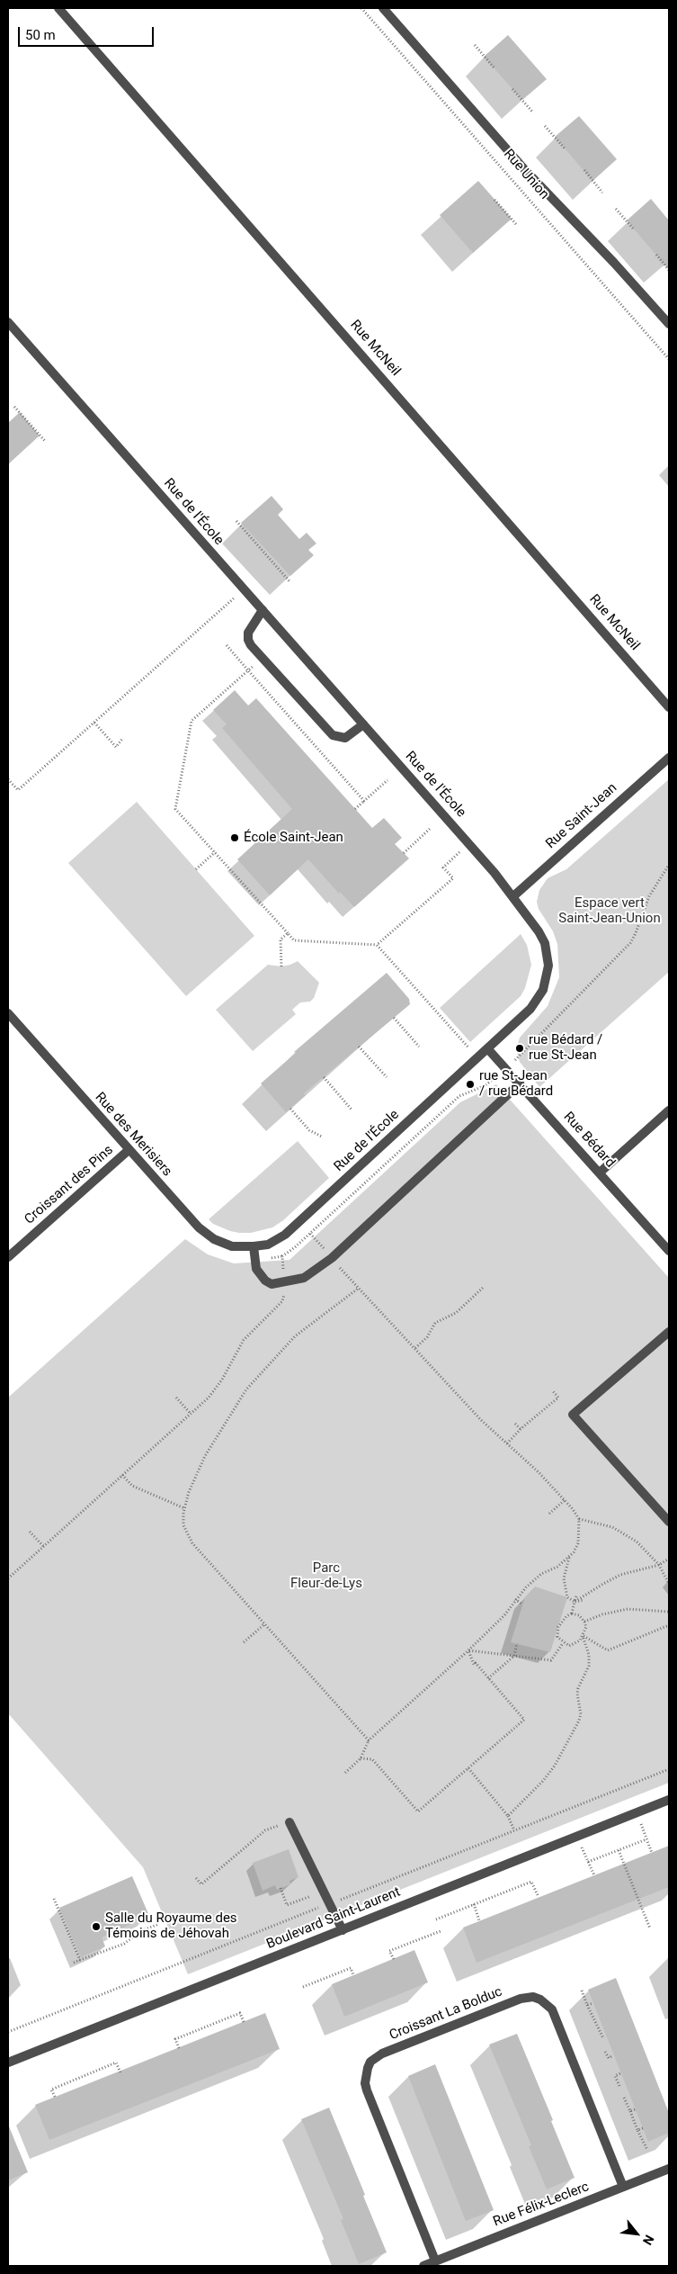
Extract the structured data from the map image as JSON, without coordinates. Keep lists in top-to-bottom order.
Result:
{
  "streets": {
    "street": [
      "Rue Union",
      "Rue McNeil",
      "Rue de l'École",
      "Rue Saint-Jean",
      "Rue des Merisiers",
      "Rue Bédard",
      "Croissant des Pins",
      "Boulevard Saint-Laurent",
      "Croissant La Bolduc",
      "Rue Félix-Leclerc"
    ]
  },
  "crossings": [
    ["Rue de l'École", "Rue Saint-Jean"],
    ["Rue de l'École", "Rue des Merisiers"],
    ["Rue de l'École", "Rue Bédard"],
    ["Rue des Merisiers", "Croissant des Pins"],
    ["Croissant La Bolduc", "Rue Félix-Leclerc"]
  ],
  "parks": ["Espace vert Saint-Jean-Union", "Parc Fleur-de-Lys"],
  "places": [
    "École Saint-Jean",
    "rue Bédard / rue St-Jean",
    "rue St-Jean / rue Bédard",
    "Salle du Royaume des Témoins de Jéhovah"
  ],
  "scale_bar": "50 m",
  "north": "bottom right"
}
